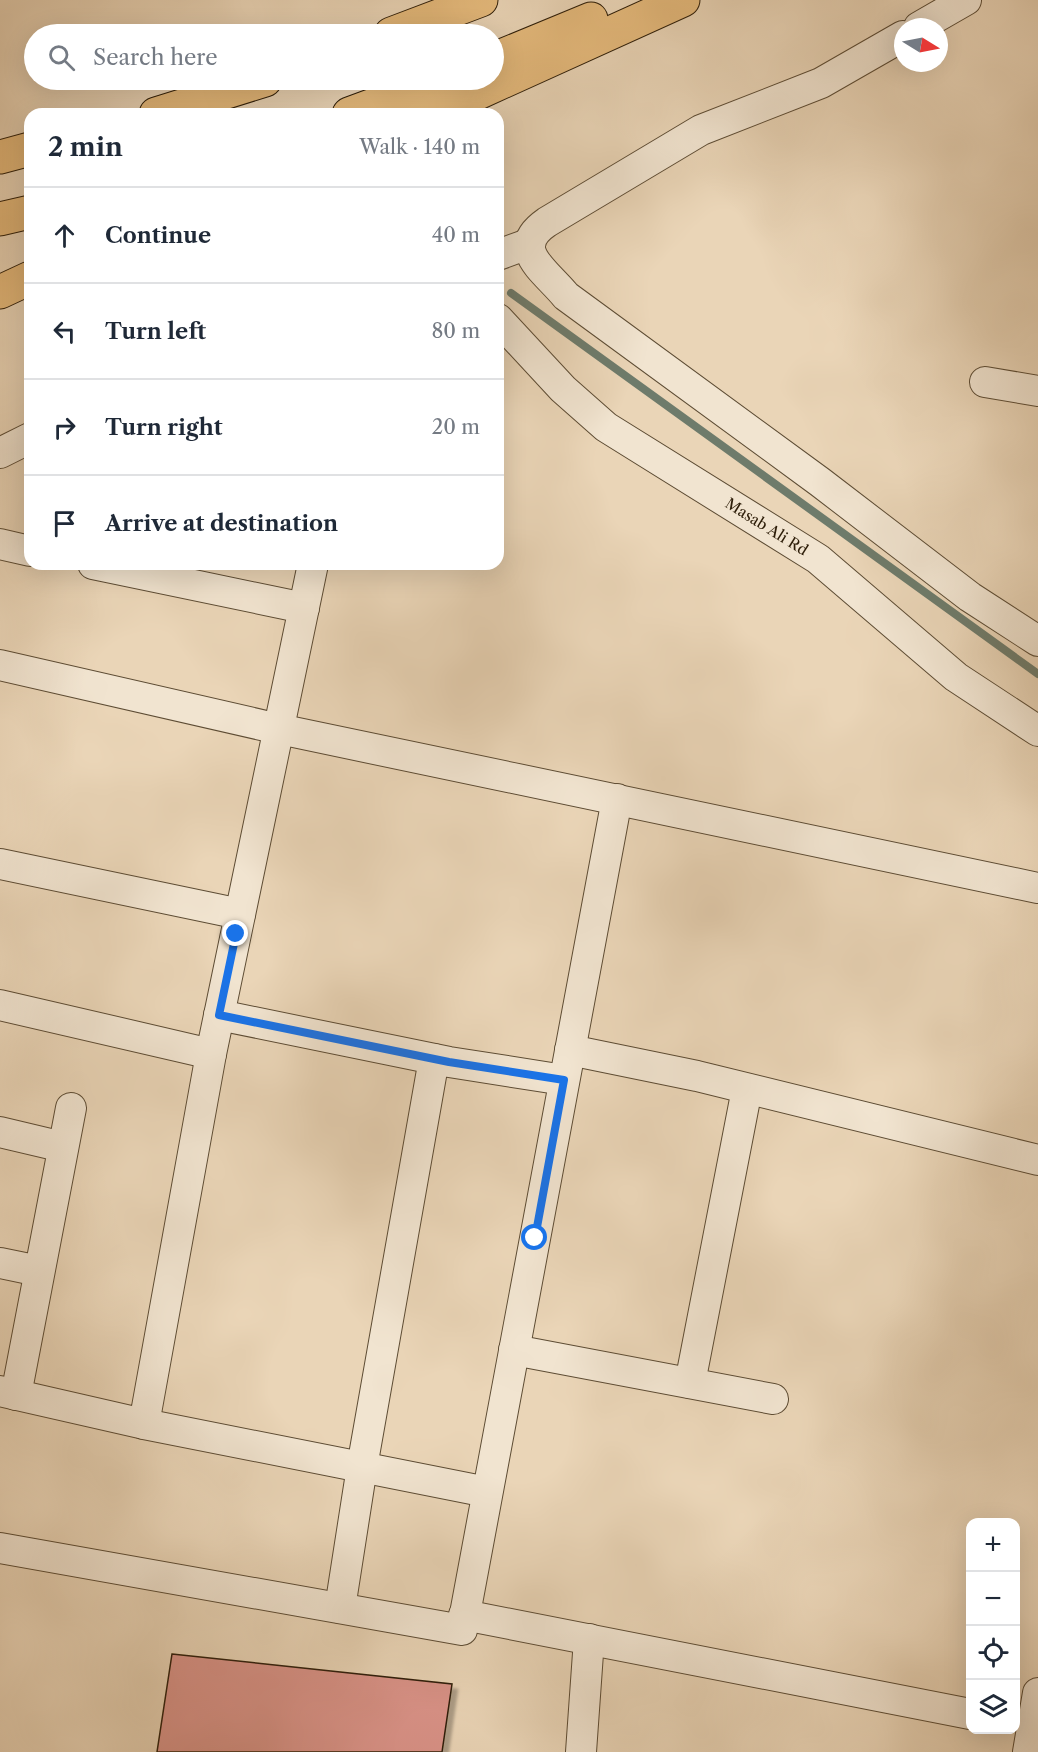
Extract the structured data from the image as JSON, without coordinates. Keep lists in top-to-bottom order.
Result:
{
  "streets": {
    "street": ["Masab Ali Rd"]
  },
  "north": "right",
  "page": {
    "search": "Search here",
    "heading": ["2 min", "Walk · 140 m"],
    "list": [
      ["Continue", "40 m"],
      ["Turn left", "80 m"],
      ["Turn right", "20 m"],
      "Arrive at destination"
    ],
    "map_buttons": ["+", "−"]
  }
}
